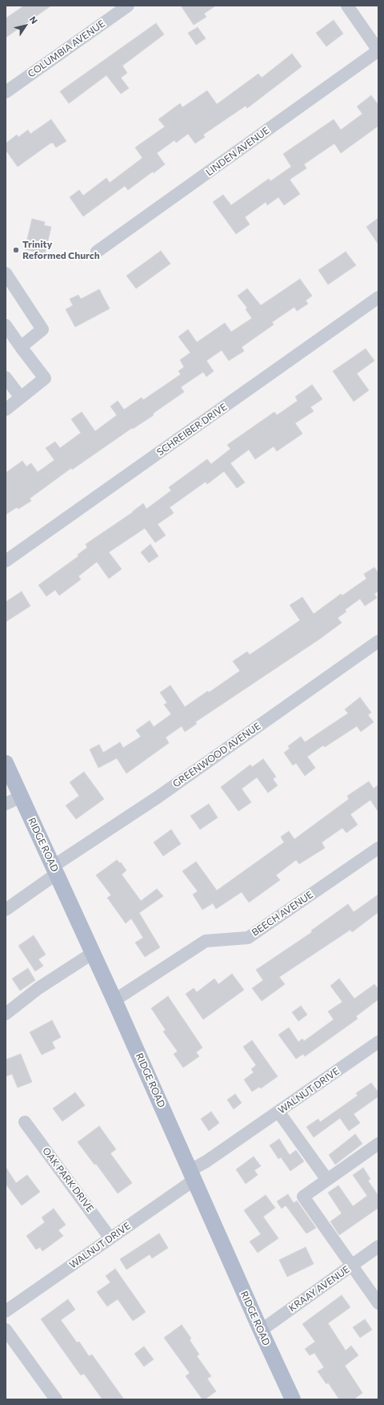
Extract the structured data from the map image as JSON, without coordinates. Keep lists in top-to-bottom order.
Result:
{
  "streets": {
    "main road": ["RIDGE ROAD"],
    "street": [
      "COLUMBIA AVENUE",
      "LINDEN AVENUE",
      "SCHREIBER DRIVE",
      "GREENWOOD AVENUE",
      "BEECH AVENUE",
      "WALNUT DRIVE",
      "OAK PARK DRIVE",
      "KRAAY AVENUE"
    ]
  },
  "crossings": [
    ["GREENWOOD AVENUE", "RIDGE ROAD"],
    ["RIDGE ROAD", "BEECH AVENUE"],
    ["RIDGE ROAD", "WALNUT DRIVE"],
    ["RIDGE ROAD", "KRAAY AVENUE"],
    ["WALNUT DRIVE", "OAK PARK DRIVE"]
  ],
  "places": ["Trinity Reformed Church"],
  "north": "top right"
}
